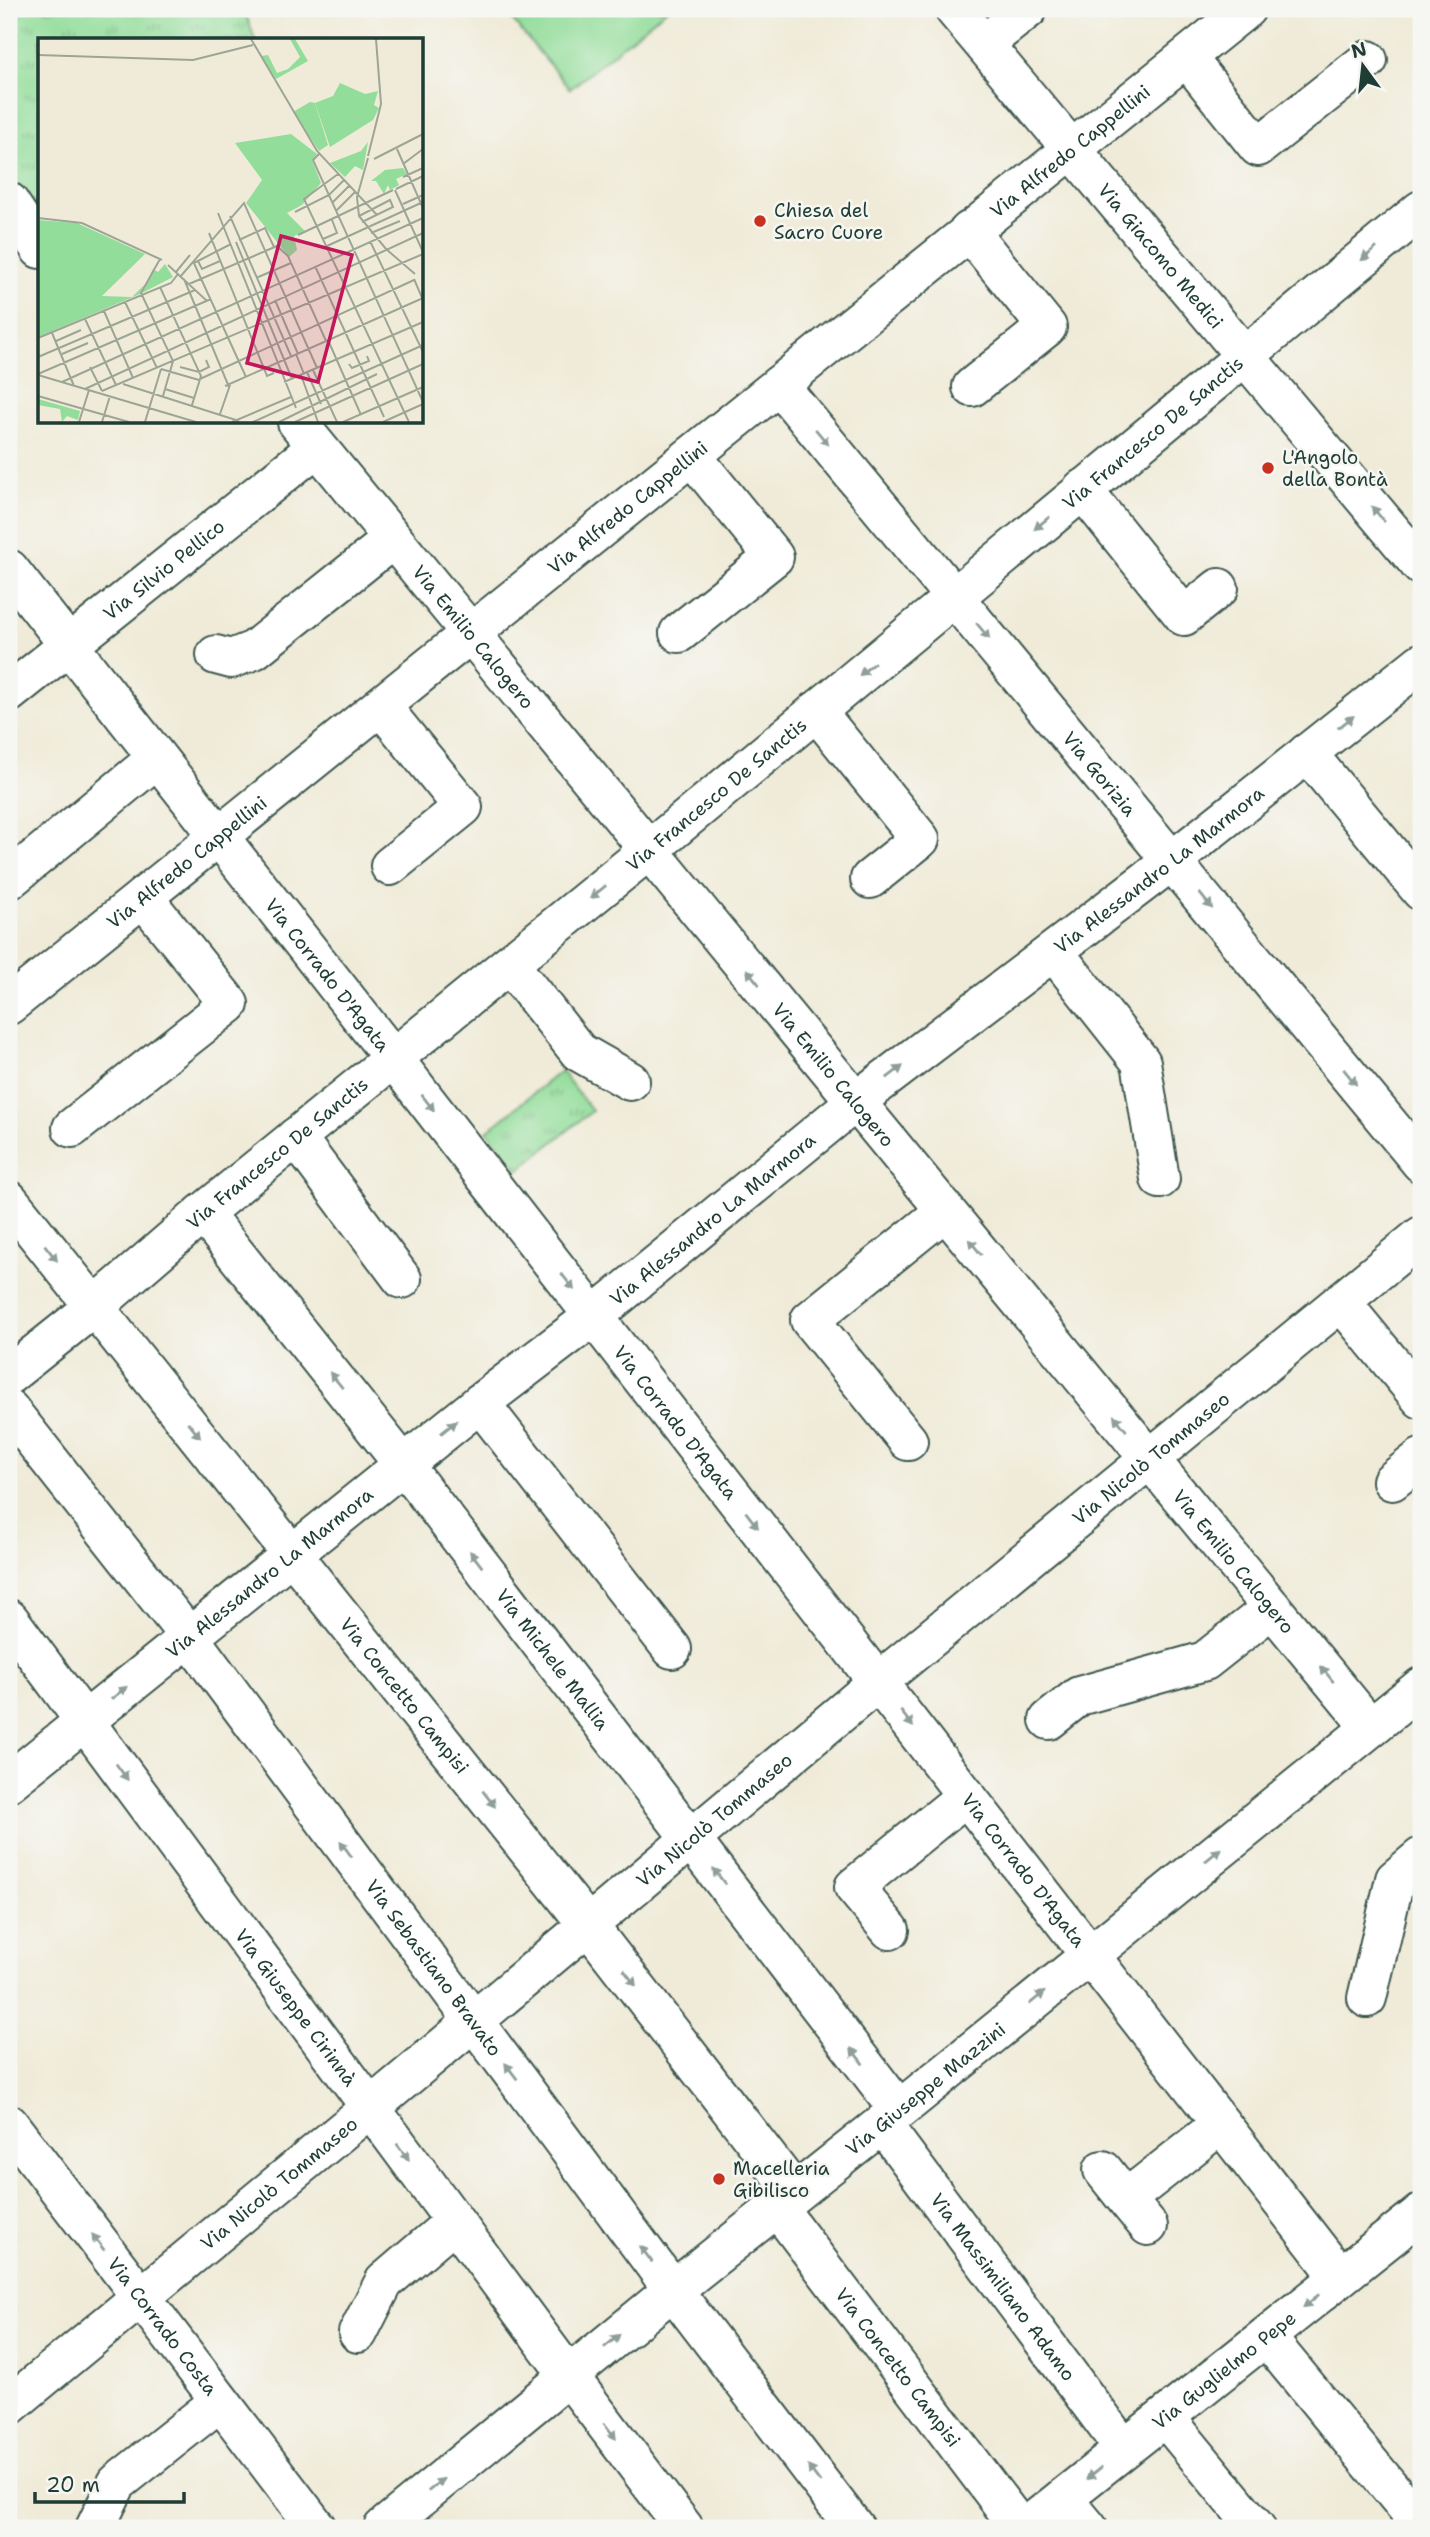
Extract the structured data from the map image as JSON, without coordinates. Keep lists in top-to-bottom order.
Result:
{
  "streets": {
    "street": [
      "Via Alfredo Cappellini",
      "Via Giacomo Medici",
      "Via Francesco De Sanctis",
      "Via Silvio Pellico",
      "Via Emilio Calogero",
      "Via Gorizia",
      "Via Alessandro La Marmora",
      "Via Corrado D'Agata",
      "Via Nicolò Tommaseo",
      "Via Michele Mallia",
      "Via Concetto Campisi",
      "Via Sebastiano Bravato",
      "Via Giuseppe Cirinnà",
      "Via Giuseppe Mazzini",
      "Via Massimiliano Adamo",
      "Via Corrado Costa",
      "Via Guglielmo Pepe"
    ]
  },
  "crossings": [
    ["Via Alfredo Cappellini", "Via Giacomo Medici"],
    ["Via Alfredo Cappellini", "Via Emilio Calogero"],
    ["Via Alfredo Cappellini", "Via Gorizia"],
    ["Via Alfredo Cappellini", "Via Corrado D'Agata"],
    ["Via Giacomo Medici", "Via Francesco De Sanctis"],
    ["Via Francesco De Sanctis", "Via Emilio Calogero"],
    ["Via Francesco De Sanctis", "Via Gorizia"],
    ["Via Francesco De Sanctis", "Via Corrado D'Agata"],
    ["Via Francesco De Sanctis", "Via Michele Mallia"],
    ["Via Francesco De Sanctis", "Via Concetto Campisi"],
    ["Via Silvio Pellico", "Via Emilio Calogero"],
    ["Via Silvio Pellico", "Via Corrado D'Agata"],
    ["Via Emilio Calogero", "Via Alessandro La Marmora"],
    ["Via Emilio Calogero", "Via Nicolò Tommaseo"],
    ["Via Emilio Calogero", "Via Giuseppe Mazzini"],
    ["Via Gorizia", "Via Alessandro La Marmora"],
    ["Via Alessandro La Marmora", "Via Corrado D'Agata"],
    ["Via Alessandro La Marmora", "Via Michele Mallia"],
    ["Via Alessandro La Marmora", "Via Concetto Campisi"],
    ["Via Alessandro La Marmora", "Via Sebastiano Bravato"],
    ["Via Alessandro La Marmora", "Via Giuseppe Cirinnà"],
    ["Via Corrado D'Agata", "Via Nicolò Tommaseo"],
    ["Via Corrado D'Agata", "Via Giuseppe Mazzini"],
    ["Via Corrado D'Agata", "Via Guglielmo Pepe"],
    ["Via Nicolò Tommaseo", "Via Michele Mallia"],
    ["Via Nicolò Tommaseo", "Via Concetto Campisi"],
    ["Via Nicolò Tommaseo", "Via Sebastiano Bravato"],
    ["Via Nicolò Tommaseo", "Via Giuseppe Cirinnà"],
    ["Via Nicolò Tommaseo", "Via Corrado Costa"],
    ["Via Michele Mallia", "Via Giuseppe Mazzini"],
    ["Via Michele Mallia", "Via Massimiliano Adamo"],
    ["Via Concetto Campisi", "Via Giuseppe Mazzini"],
    ["Via Concetto Campisi", "Via Guglielmo Pepe"],
    ["Via Sebastiano Bravato", "Via Giuseppe Mazzini"],
    ["Via Giuseppe Cirinnà", "Via Giuseppe Mazzini"],
    ["Via Giuseppe Mazzini", "Via Massimiliano Adamo"],
    ["Via Massimiliano Adamo", "Via Guglielmo Pepe"]
  ],
  "one_way": [
    "Via Giacomo Medici",
    "Via Francesco De Sanctis",
    "Via Sebastiano Bravato",
    "Via Giuseppe Cirinnà",
    "Via Corrado Costa"
  ],
  "places": ["Chiesa del Sacro Cuore", "L'Angolo della Bontà", "Macelleria Gibilisco"],
  "scale_bar": "20 m",
  "north": "top"
}
